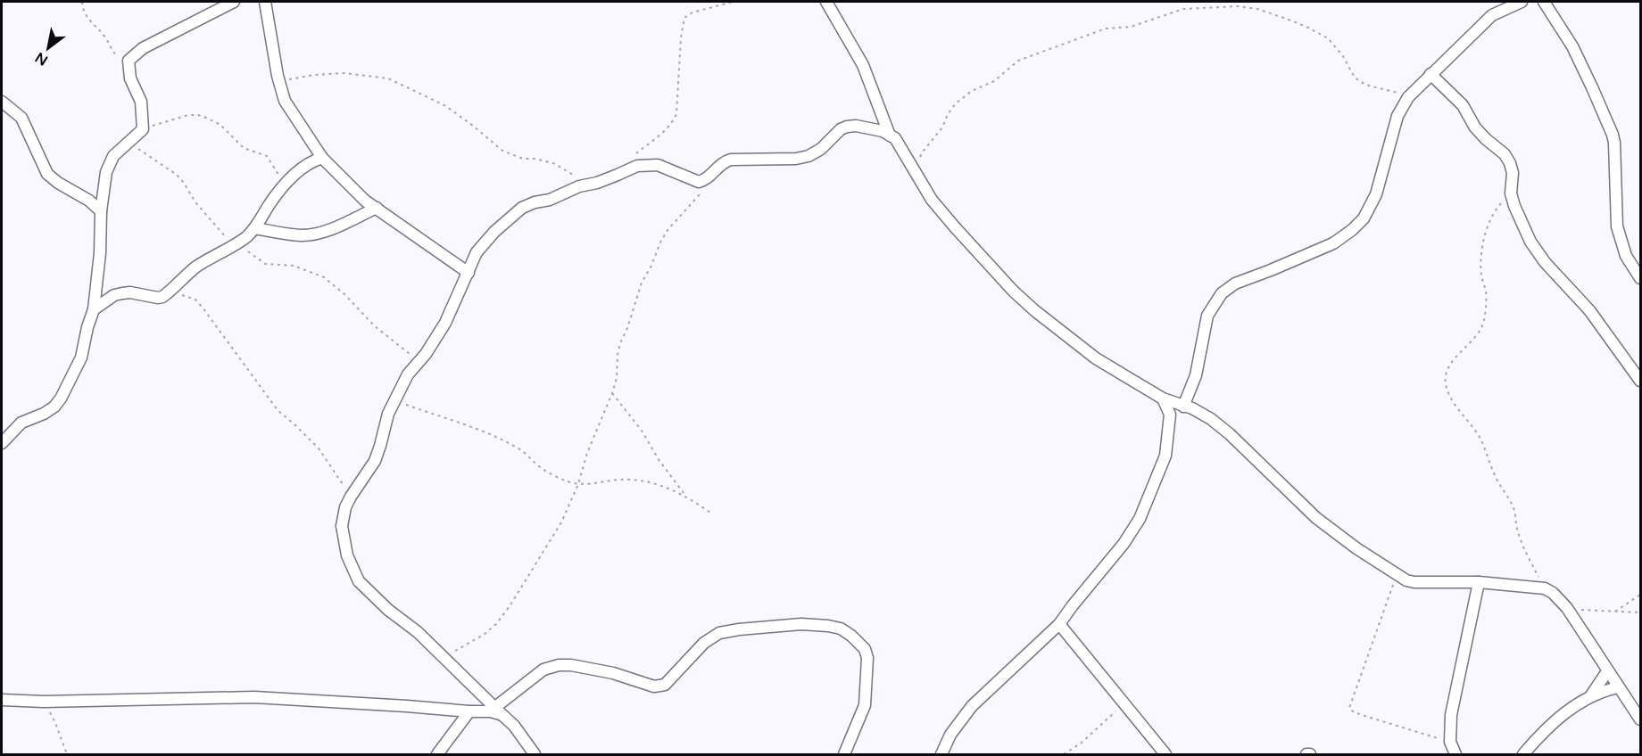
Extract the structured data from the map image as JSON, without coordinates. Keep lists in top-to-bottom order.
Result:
{
  "north": "bottom left"
}
